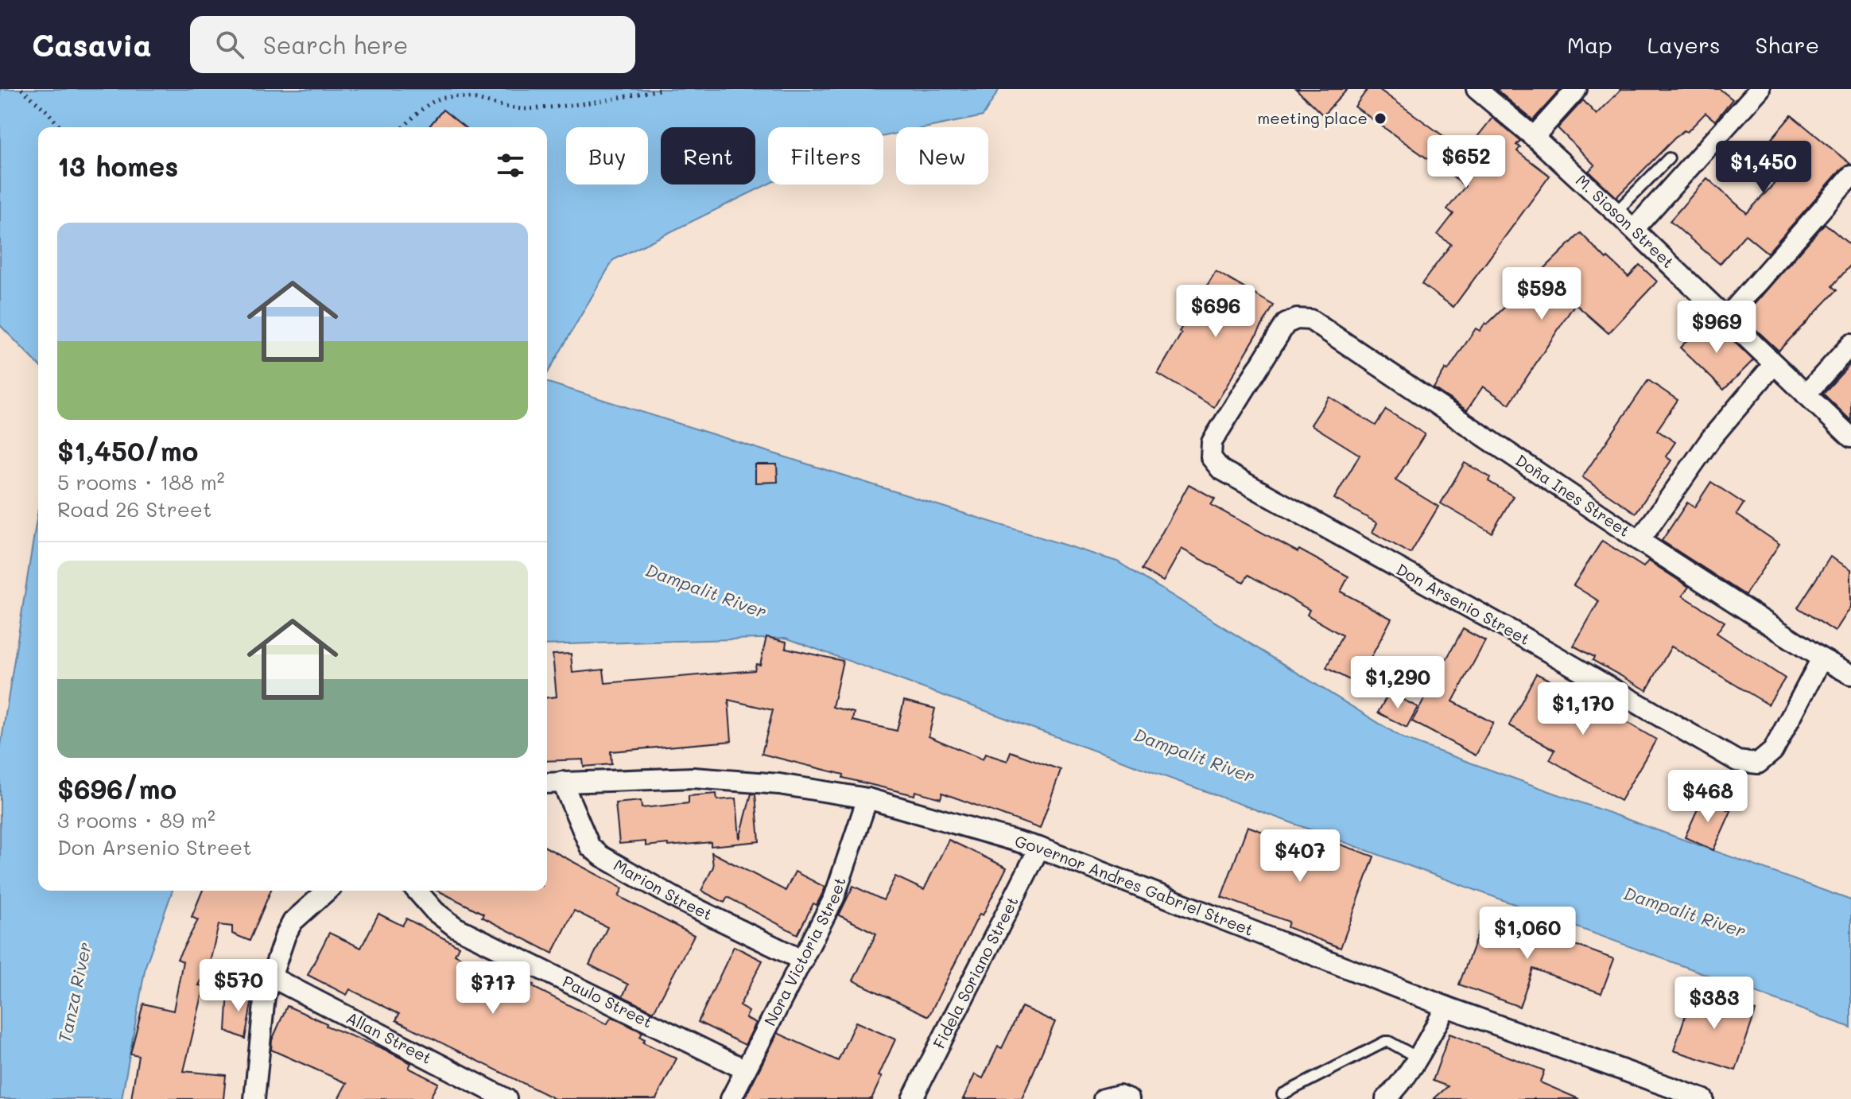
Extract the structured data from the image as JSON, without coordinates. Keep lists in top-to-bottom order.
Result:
{
  "streets": {
    "street": [
      "M. Sioson Street",
      "Doña Ines Street",
      "Don Arsenio Street",
      "Governor Andres Gabriel Street",
      "Marion Street",
      "Nora Victoria Street",
      "Fidela Soriano Street",
      "Paulo Street",
      "Allan Street"
    ]
  },
  "crossings": [
    ["Doña Ines Street", "Don Arsenio Street"],
    ["Governor Andres Gabriel Street", "Marion Street"],
    ["Governor Andres Gabriel Street", "Nora Victoria Street"],
    ["Governor Andres Gabriel Street", "Fidela Soriano Street"],
    ["Marion Street", "Nora Victoria Street"],
    ["Nora Victoria Street", "Paulo Street"]
  ],
  "water": ["Dampalit River", "Tanza River"],
  "places": ["meeting place"],
  "page": {
    "header": "Casavia",
    "search": "Search here",
    "nav": ["Map", "Layers", "Share"],
    "chip": [
      "Buy",
      "Rent",
      "Filters",
      "New"
    ],
    "heading": "13 homes",
    "price": [
      "$652",
      "$1,450",
      "$598",
      "$696",
      "$969",
      "$1,290",
      "$1,170",
      "$468",
      "$407",
      "$1,060",
      "$570",
      "$717",
      "$383"
    ],
    "list": [
      {
        "name": "$1,450/mo",
        "note": "5 rooms · 188 m² · Road 26 Street"
      },
      {
        "name": "$696/mo",
        "note": "3 rooms · 89 m² · Don Arsenio Street"
      }
    ]
  }
}
